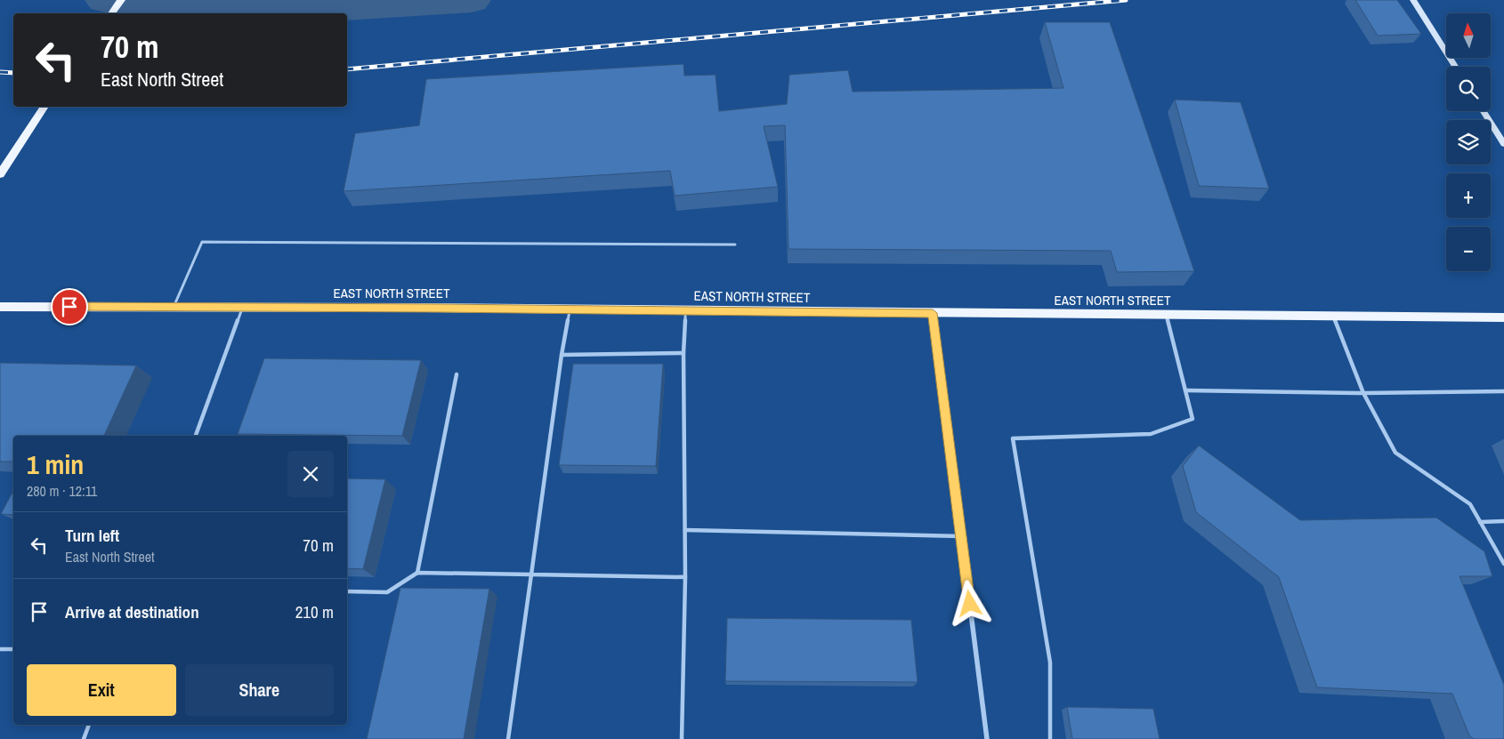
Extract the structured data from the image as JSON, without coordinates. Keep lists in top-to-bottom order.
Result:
{
  "streets": {
    "main road": ["EAST NORTH STREET"]
  },
  "north": "top",
  "page": {
    "map_buttons": ["+", "−"],
    "turn": ["70 m", "East North Street"],
    "heading": ["1 min", "280 m · 12:11"],
    "list": [
      {
        "name": "Turn left",
        "note": "East North Street",
        "value": "70 m"
      },
      {
        "name": "Arrive at destination",
        "value": "210 m"
      }
    ],
    "buttons": ["Exit", "Share"]
  }
}
